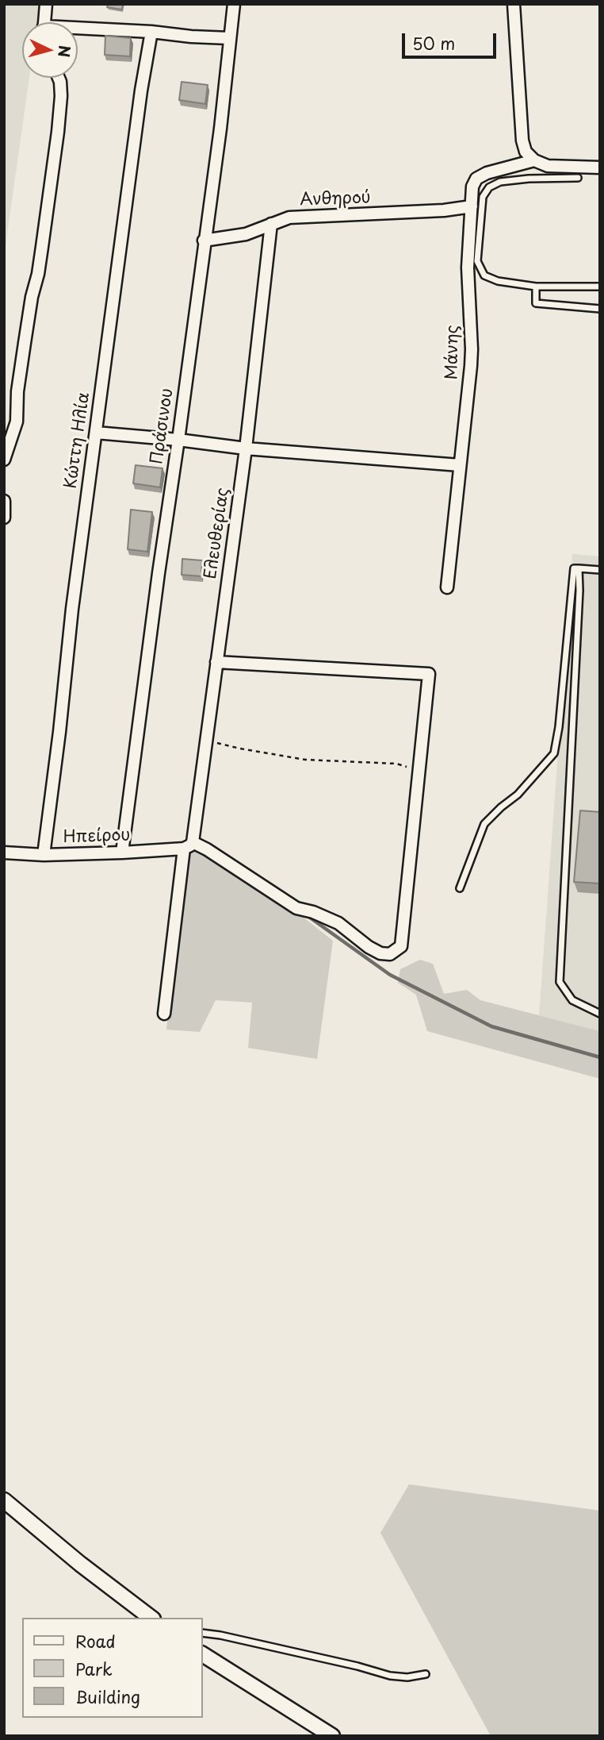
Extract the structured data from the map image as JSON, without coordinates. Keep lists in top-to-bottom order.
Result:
{
  "streets": {
    "street": [
      "Ανθηρού",
      "Μάνης",
      "Πράσινου",
      "Κώττη Ηλία",
      "Ελευθερίας",
      "Ηπείρου"
    ]
  },
  "crossings": [
    ["Ανθηρού", "Μάνης"],
    ["Ανθηρού", "Πράσινου"],
    ["Ανθηρού", "Ελευθερίας"],
    ["Πράσινου", "Ηπείρου"],
    ["Κώττη Ηλία", "Ηπείρου"],
    ["Ελευθερίας", "Ηπείρου"]
  ],
  "legend": ["Road", "Park", "Building"],
  "scale_bar": "50 m",
  "north": "right"
}
